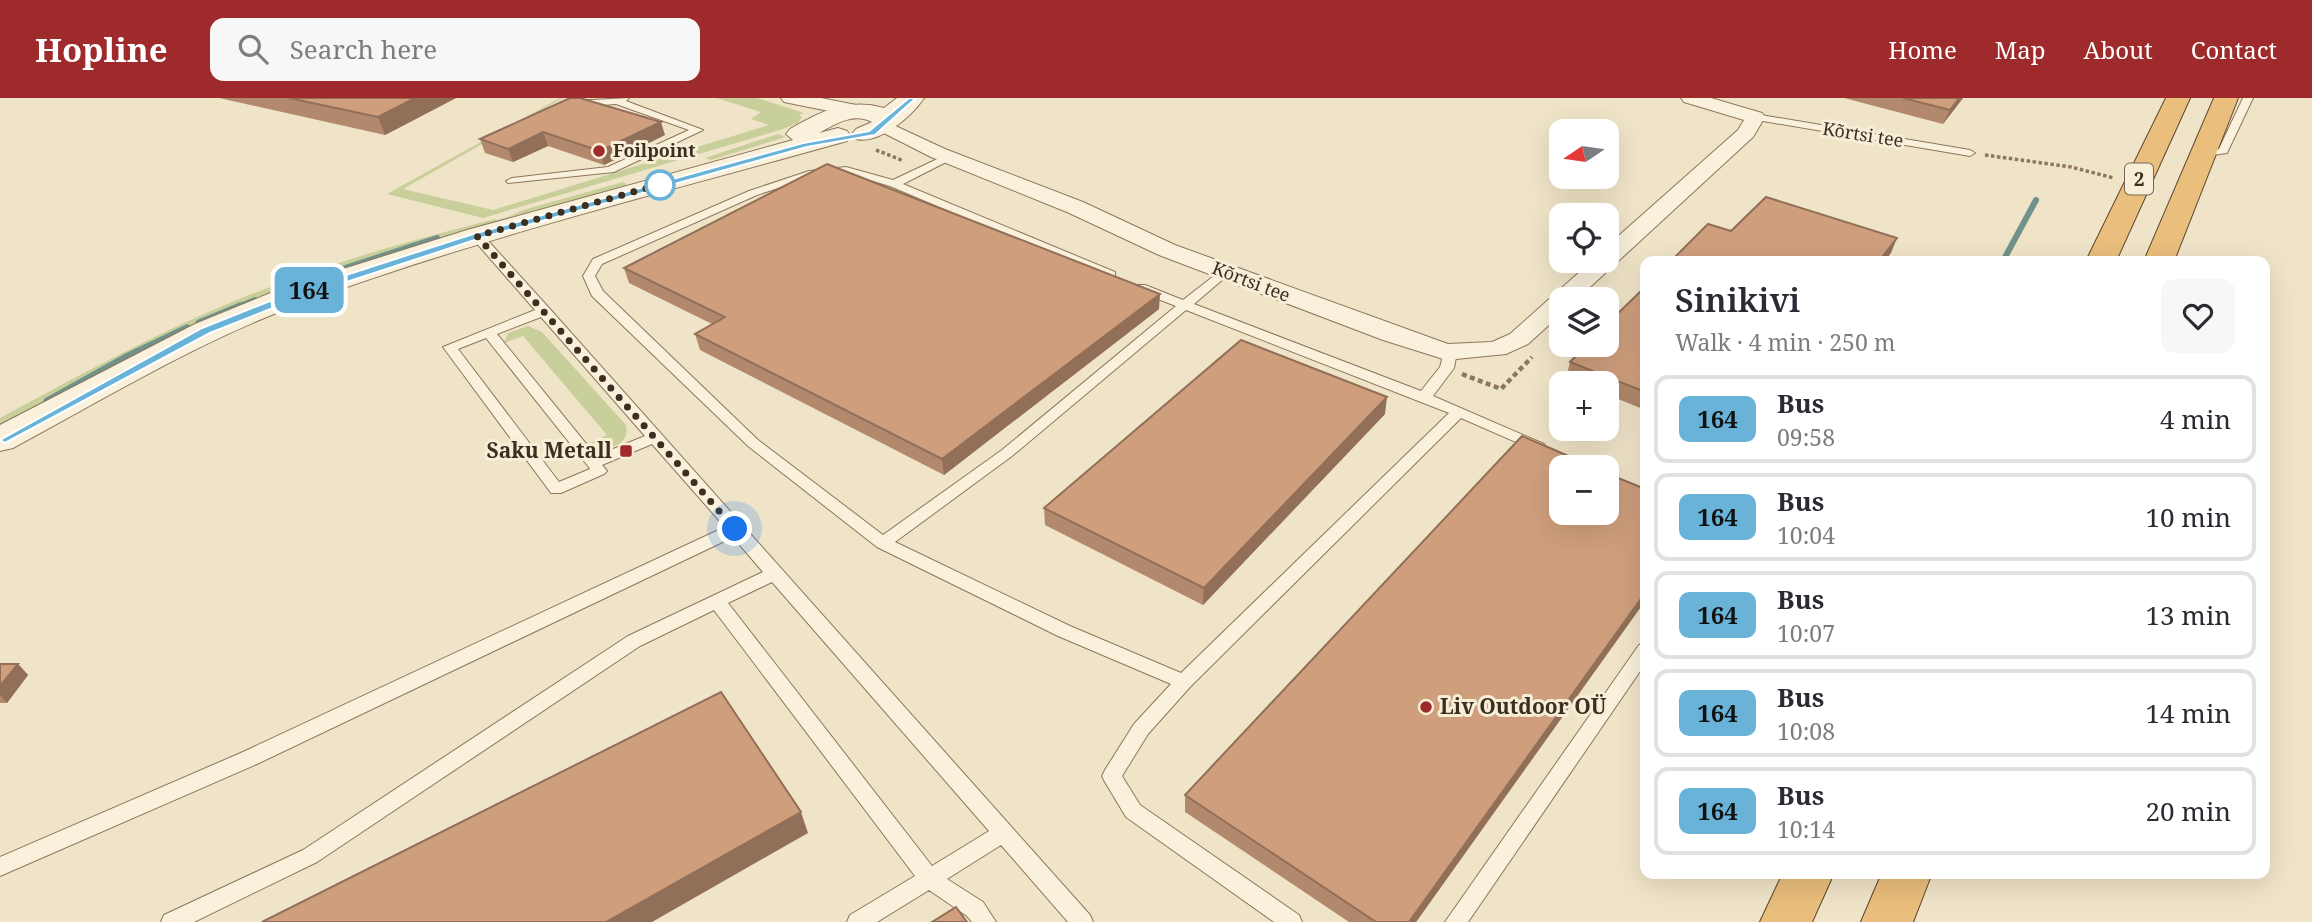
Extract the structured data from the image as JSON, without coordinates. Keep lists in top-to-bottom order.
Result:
{
  "streets": {
    "highway": ["2"],
    "street": ["Kõrtsi tee"]
  },
  "places": {
    "other": ["Foilpoint", "Liv Outdoor OÜ"],
    "transit": ["Saku Metall"]
  },
  "lines": ["bus line 164"],
  "north": "left",
  "page": {
    "header": "Hopline",
    "search": "Search here",
    "nav": [
      "Home",
      "Map",
      "About",
      "Contact"
    ],
    "on_map": "164",
    "map_buttons": ["+", "−"],
    "heading": ["Sinikivi", "Walk · 4 min · 250 m"],
    "list": [
      {
        "mark": "164",
        "name": "Bus",
        "note": "09:58",
        "value": "4 min"
      },
      {
        "mark": "164",
        "name": "Bus",
        "note": "10:04",
        "value": "10 min"
      },
      {
        "mark": "164",
        "name": "Bus",
        "note": "10:07",
        "value": "13 min"
      },
      {
        "mark": "164",
        "name": "Bus",
        "note": "10:08",
        "value": "14 min"
      },
      {
        "mark": "164",
        "name": "Bus",
        "note": "10:14",
        "value": "20 min"
      }
    ]
  }
}
